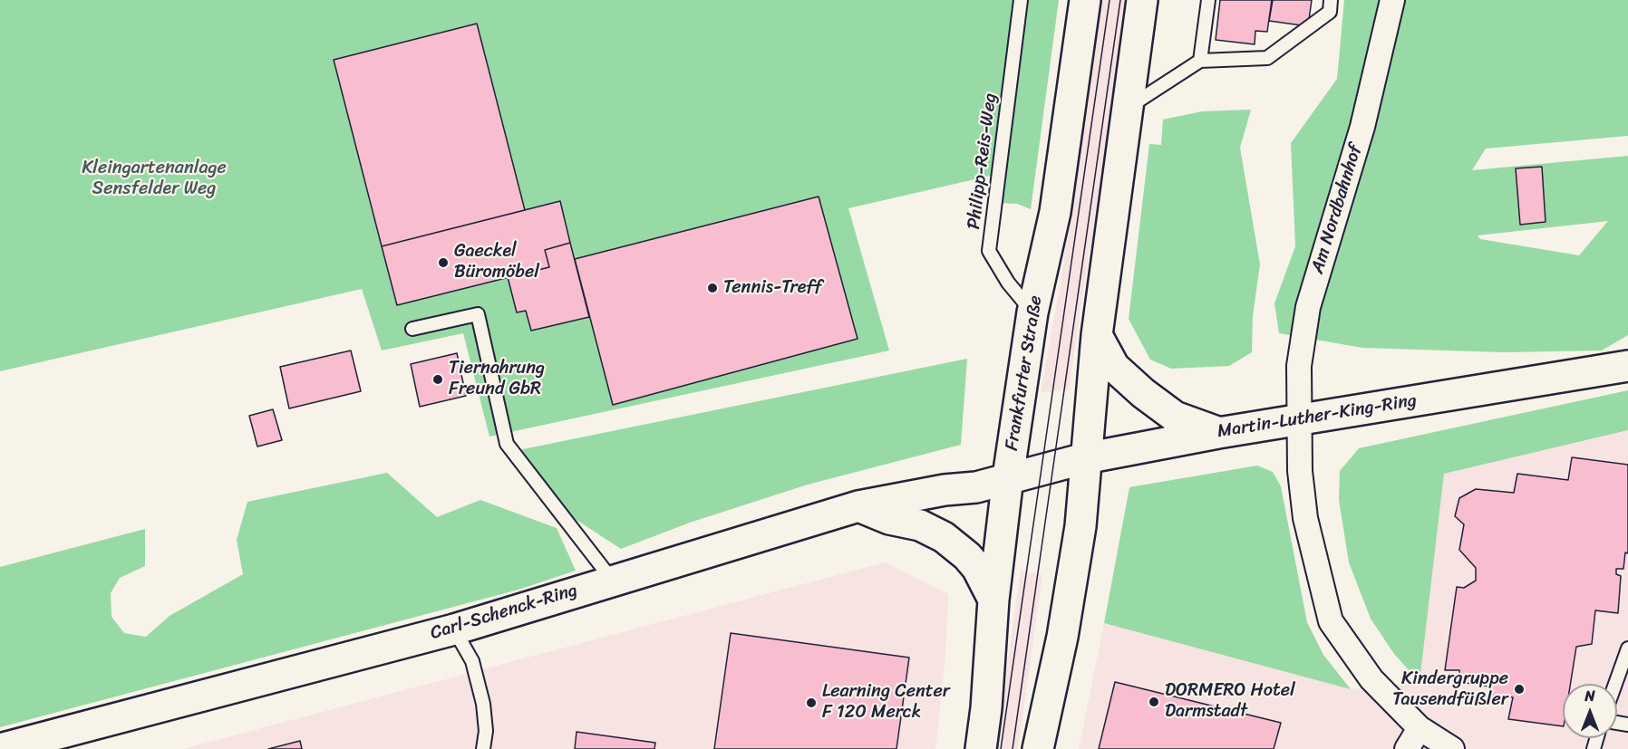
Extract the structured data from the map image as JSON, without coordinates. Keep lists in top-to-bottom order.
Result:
{
  "streets": {
    "main road": ["Frankfurter Straße", "Martin-Luther-King-Ring", "Carl-Schenck-Ring"],
    "street": ["Am Nordbahnhof"],
    "lane": ["Philipp-Reis-Weg"]
  },
  "crossings": [
    ["Philipp-Reis-Weg", "Frankfurter Straße"],
    ["Am Nordbahnhof", "Martin-Luther-King-Ring"],
    ["Frankfurter Straße", "Martin-Luther-King-Ring"],
    ["Frankfurter Straße", "Carl-Schenck-Ring"],
    ["Martin-Luther-King-Ring", "Carl-Schenck-Ring"]
  ],
  "parks": ["Kleingartenanlage Sensfelder Weg"],
  "places": [
    "Gaeckel Büromöbel",
    "Tennis-Treff",
    "Tiernahrung Freund GbR",
    "Kindergruppe Tausendfüßler",
    "DORMERO Hotel Darmstadt",
    "Learning Center F 120 Merck"
  ],
  "north": "top"
}
